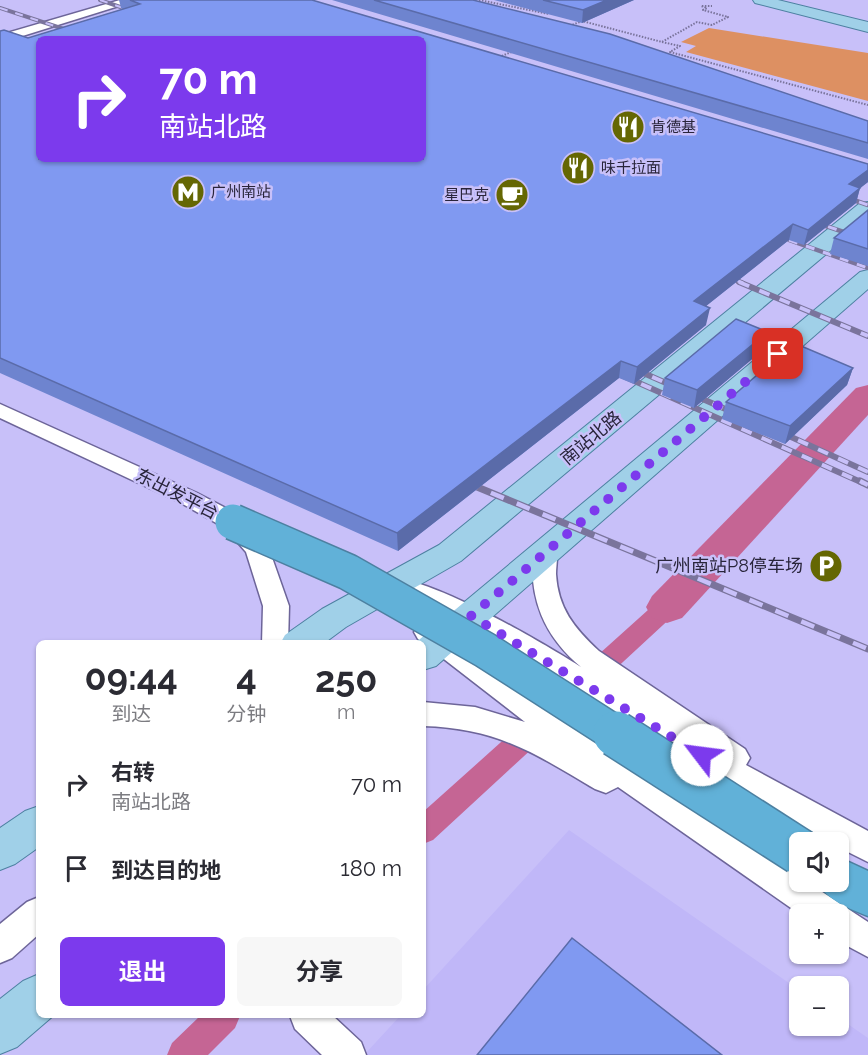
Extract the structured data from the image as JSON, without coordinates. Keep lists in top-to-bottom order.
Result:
{
  "streets": {
    "main road": ["南站北路"],
    "street": ["东出发平台"]
  },
  "places": {
    "restaurant": ["肯德基", "味千拉面"],
    "metro station": ["广州南站"],
    "cafe": ["星巴克"],
    "parking": ["广州南站P8停车场"]
  },
  "page": {
    "turn": ["70 m", "南站北路"],
    "eta": [
      "09:44",
      "到达",
      "4",
      "分钟",
      "250",
      "m"
    ],
    "list": [
      {
        "name": "右转",
        "note": "南站北路",
        "value": "70 m"
      },
      {
        "name": "到达目的地",
        "value": "180 m"
      }
    ],
    "map_buttons": ["+", "−"],
    "buttons": ["退出", "分享"]
  }
}
